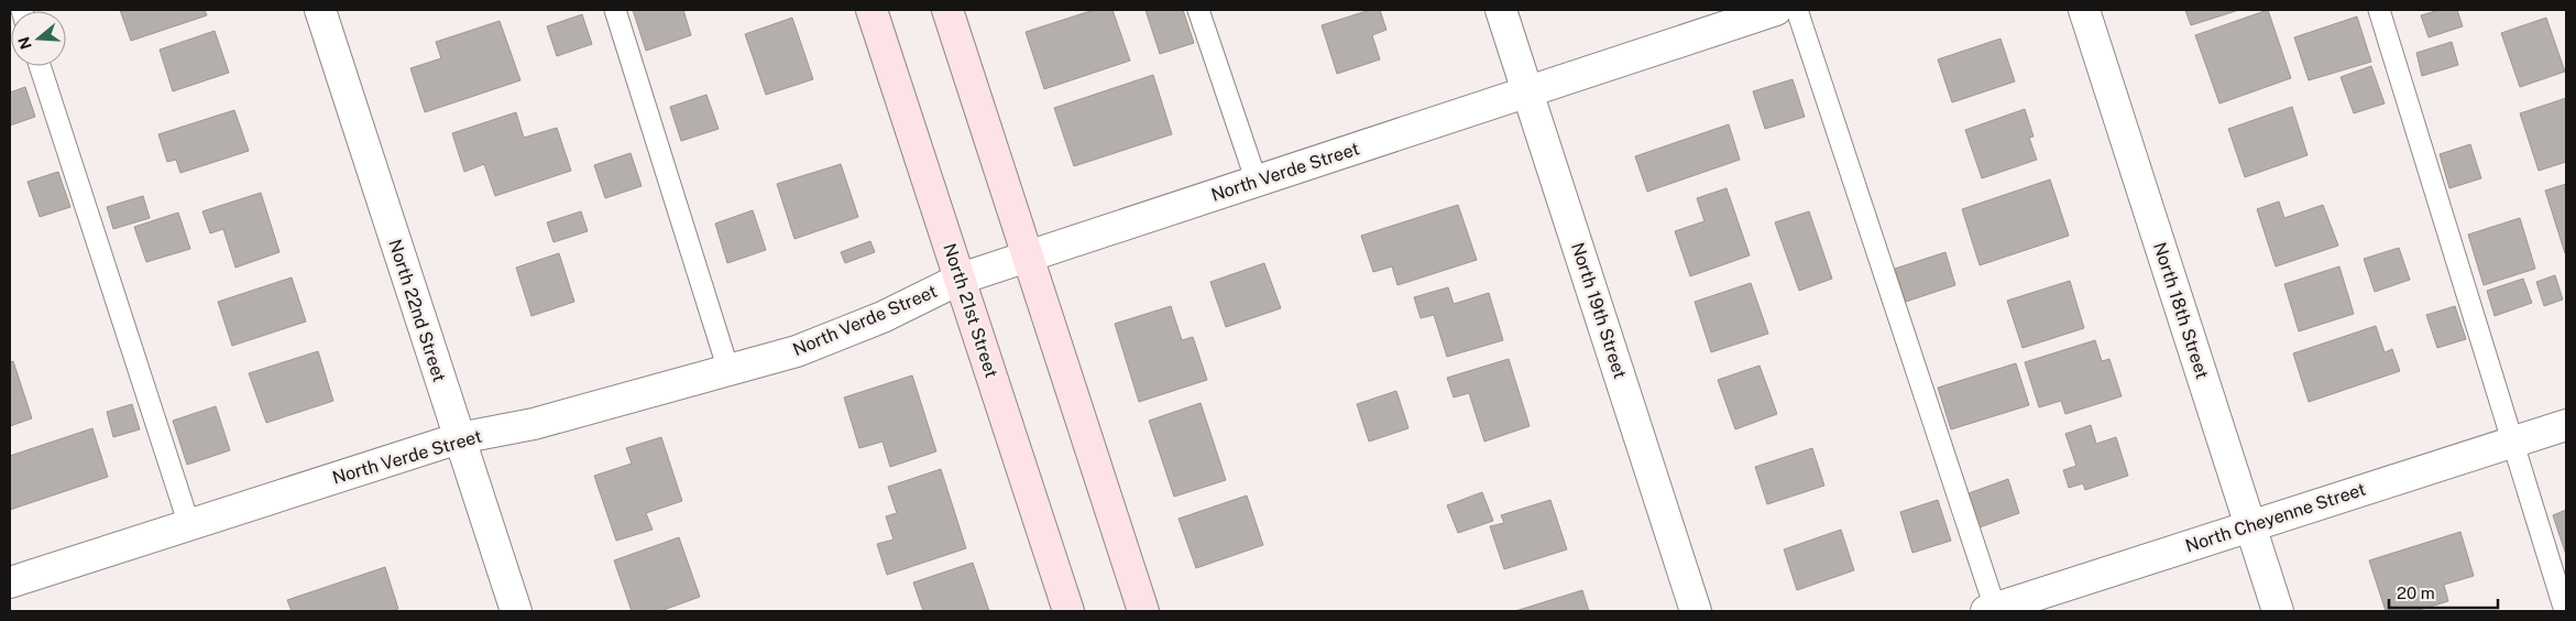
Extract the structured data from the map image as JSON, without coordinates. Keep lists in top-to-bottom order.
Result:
{
  "streets": {
    "main road": ["North 21st Street"],
    "street": [
      "North Verde Street",
      "North 22nd Street",
      "North 19th Street",
      "North 18th Street",
      "North Cheyenne Street"
    ]
  },
  "crossings": [
    ["North Verde Street", "North 22nd Street"],
    ["North Verde Street", "North 21st Street"],
    ["North Verde Street", "North 19th Street"],
    ["North 18th Street", "North Cheyenne Street"]
  ],
  "scale_bar": "20 m",
  "north": "left"
}
